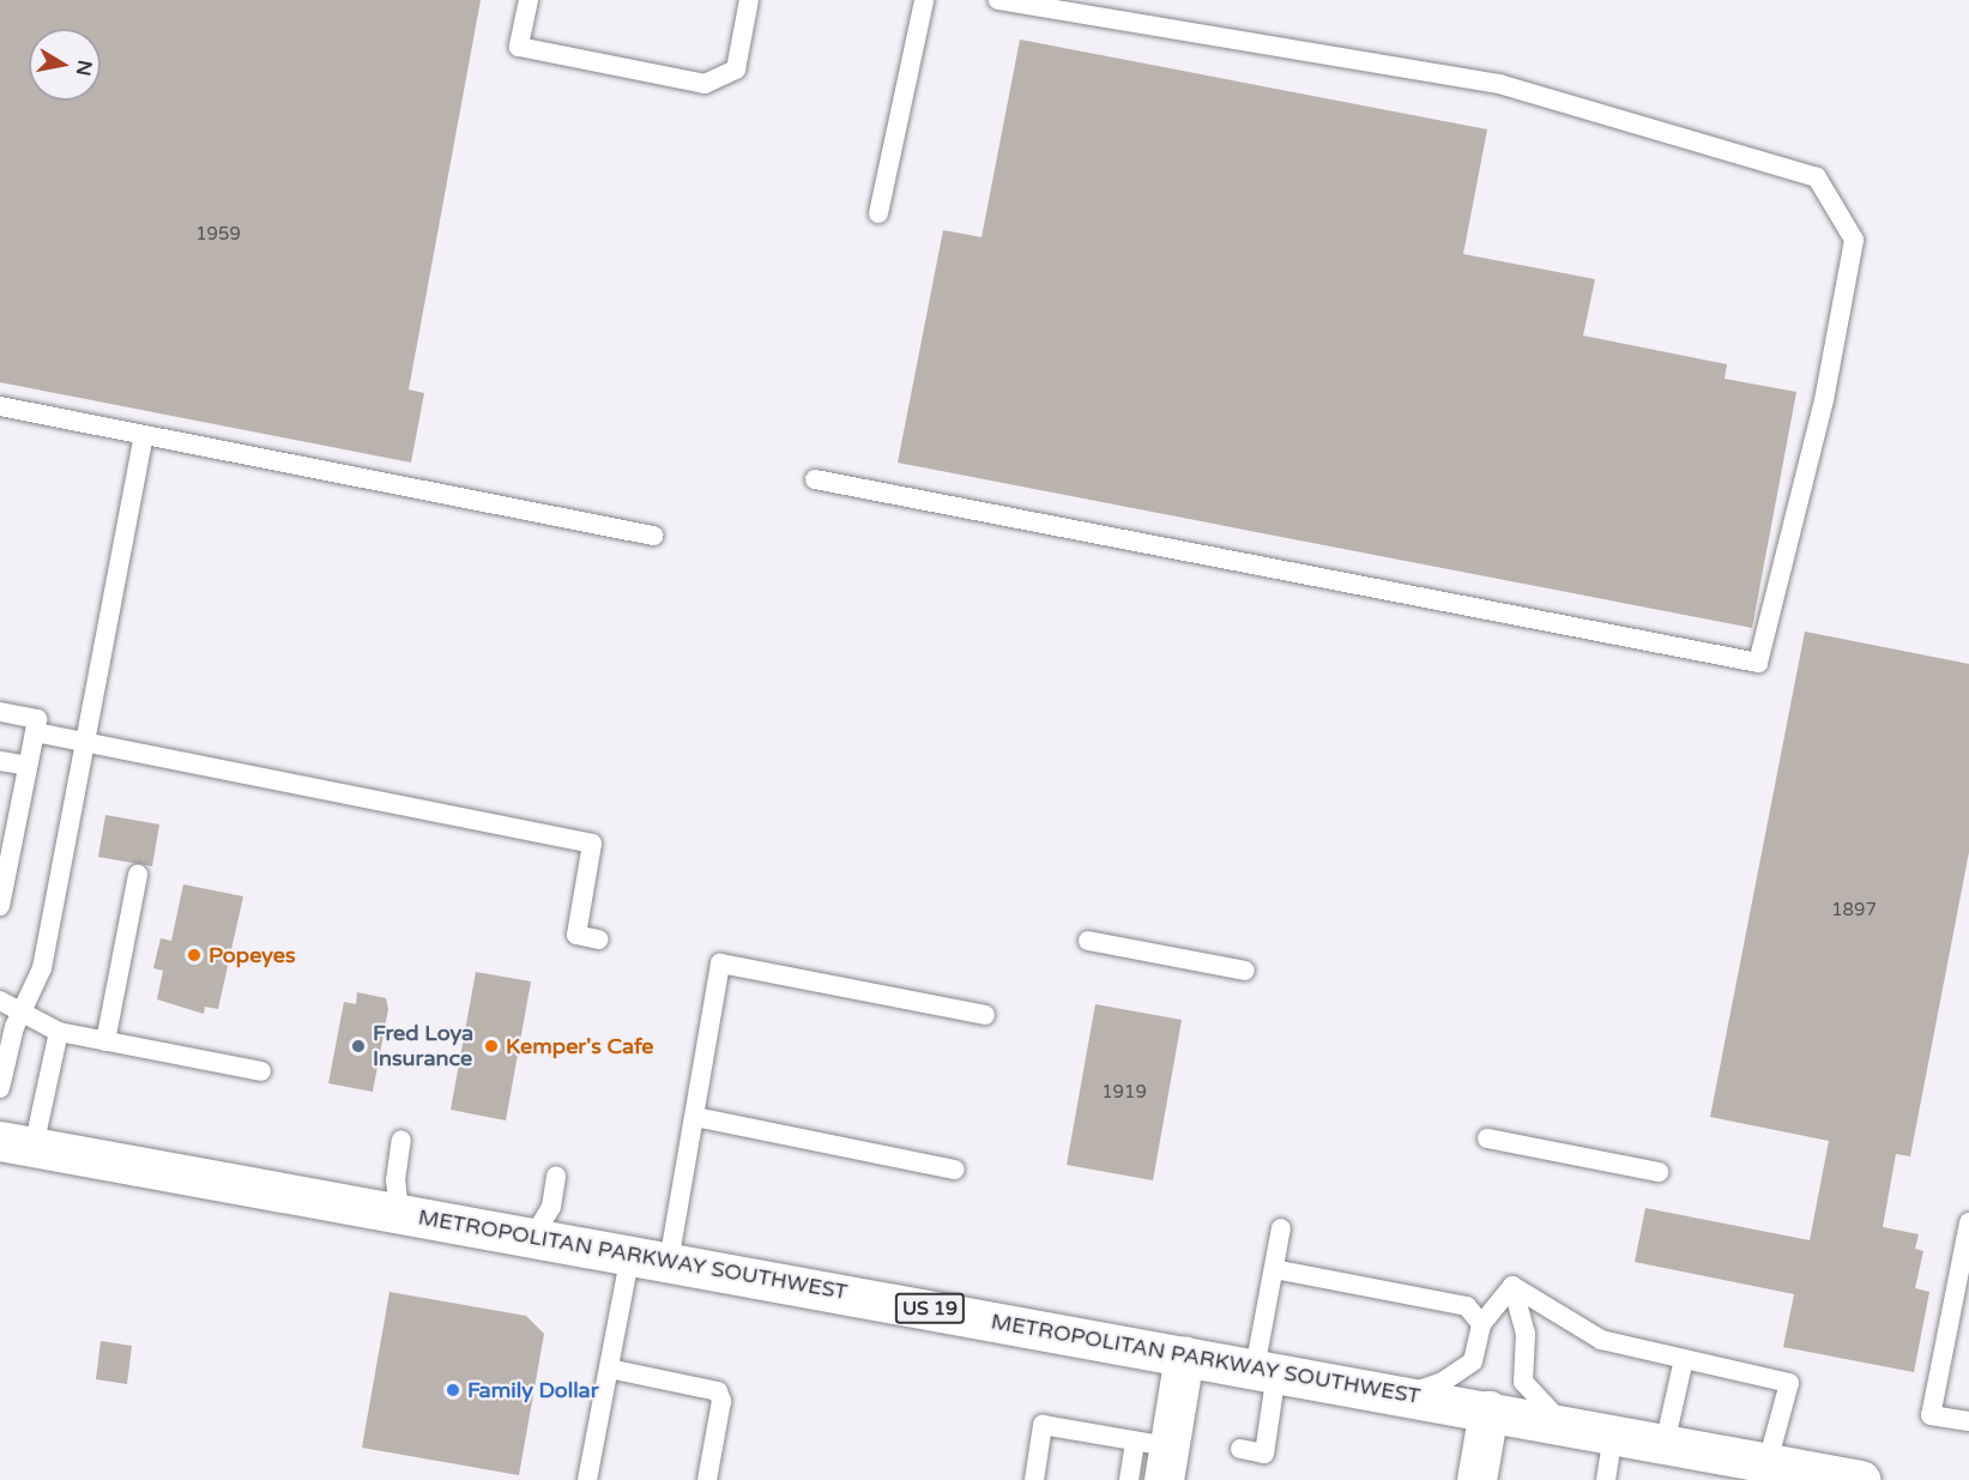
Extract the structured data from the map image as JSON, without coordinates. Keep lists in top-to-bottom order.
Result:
{
  "streets": {
    "main road": ["METROPOLITAN PARKWAY SOUTHWEST", "US 19"]
  },
  "places": [
    "Popeyes",
    "Fred Loya Insurance",
    "Kemper's Cafe",
    "Family Dollar"
  ],
  "house_numbers": ["1959", "1897", "1919"],
  "north": "right"
}
